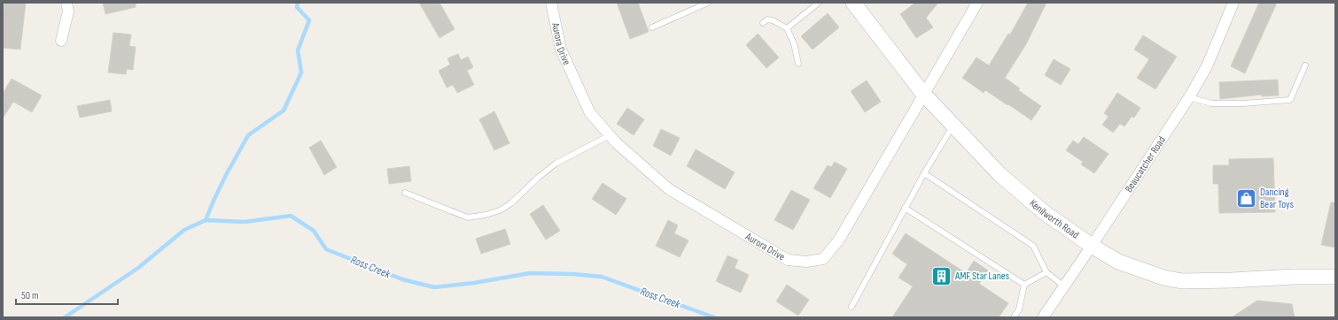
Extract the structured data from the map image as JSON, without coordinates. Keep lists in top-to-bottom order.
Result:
{
  "streets": {
    "street": ["Aurora Drive", "Beaucatcher Road", "Kenilworth Road"]
  },
  "crossings": [
    ["Aurora Drive", "Kenilworth Road"],
    ["Beaucatcher Road", "Kenilworth Road"]
  ],
  "water": ["Ross Creek"],
  "places": {
    "shop": ["Dancing Bear Toys"],
    "building": ["AMF Star Lanes"]
  },
  "scale_bar": "50 m"
}
